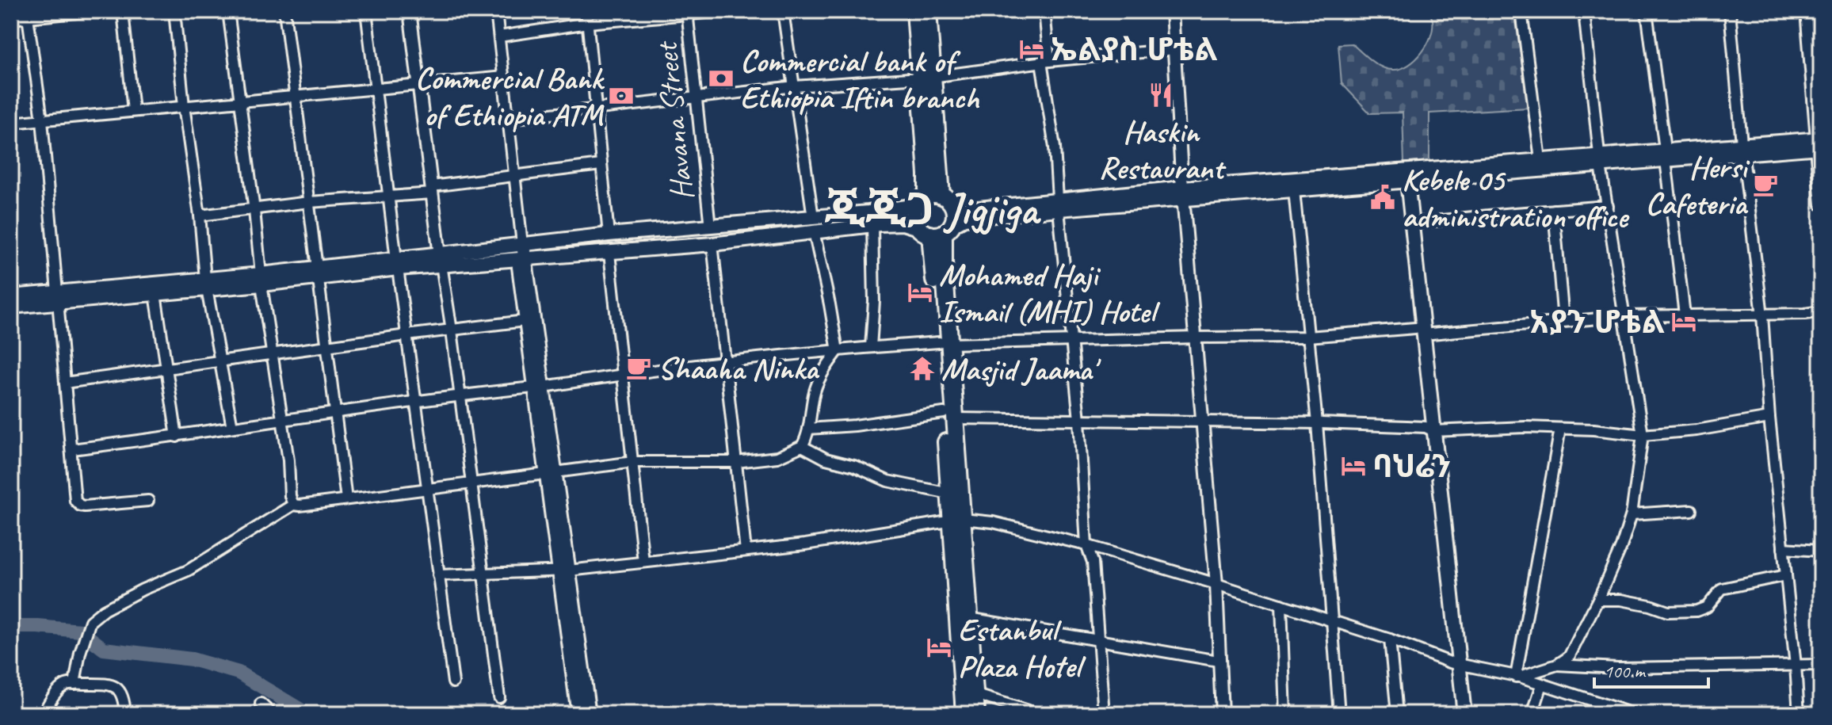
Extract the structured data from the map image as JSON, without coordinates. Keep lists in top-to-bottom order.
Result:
{
  "streets": {
    "street": ["Havana Street"]
  },
  "districts": ["ጂጂጋ Jigjiga"],
  "places": {
    "hotel": [
      "ኤልያስ ሆቴል",
      "Mohamed Haji Ismail (MHI) Hotel",
      "አያን ሆቴል",
      "ባህሬን",
      "Estanbul Plaza Hotel"
    ],
    "bank": ["Commercial bank of Ethiopia Iftin branch", "Commercial Bank of Ethiopia ATM"],
    "restaurant": ["Haskin Restaurant"],
    "cafe": ["Hersi Cafeteria", "Shaaha Ninka"],
    "public building": ["Kebele 05 administration office"],
    "temple": ["Masjid Jaama'"]
  },
  "scale_bar": "100 m"
}
